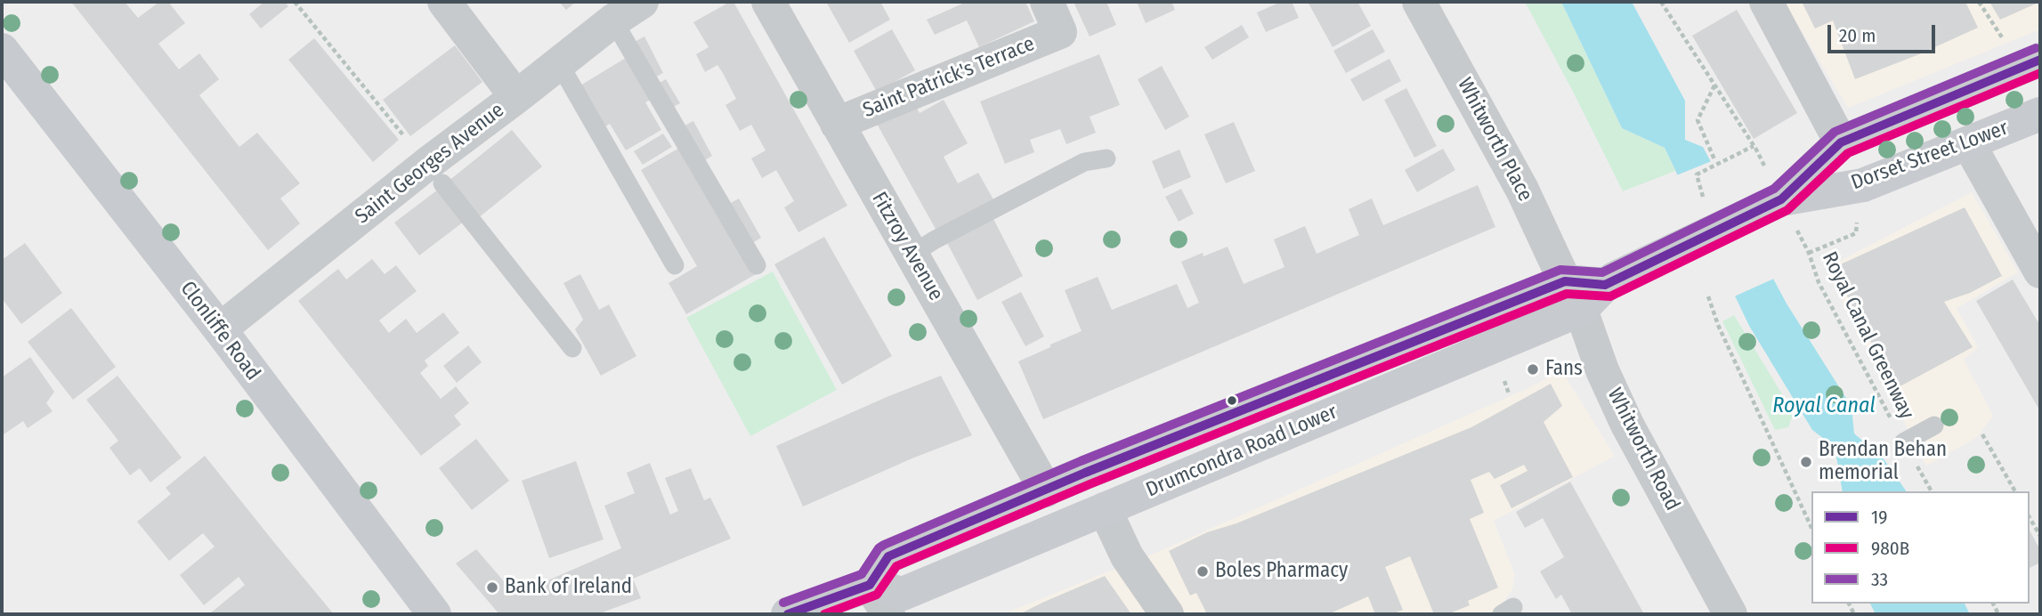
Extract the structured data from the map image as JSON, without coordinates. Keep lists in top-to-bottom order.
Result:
{
  "streets": {
    "main road": ["Dorset Street Lower", "Clonliffe Road", "Drumcondra Road Lower"],
    "street": [
      "Saint Patrick's Terrace",
      "Whitworth Place",
      "Saint Georges Avenue",
      "Fitzroy Avenue",
      "Whitworth Road"
    ],
    "path": ["Royal Canal Greenway"]
  },
  "crossings": [
    ["Saint Patrick's Terrace", "Fitzroy Avenue"],
    ["Whitworth Place", "Whitworth Road"],
    ["Whitworth Place", "Drumcondra Road Lower"],
    ["Dorset Street Lower", "Drumcondra Road Lower"],
    ["Saint Georges Avenue", "Clonliffe Road"],
    ["Fitzroy Avenue", "Drumcondra Road Lower"],
    ["Whitworth Road", "Drumcondra Road Lower"]
  ],
  "water": ["Royal Canal"],
  "places": [
    "Fans",
    "Brendan Behan memorial",
    "Boles Pharmacy",
    "Bank of Ireland"
  ],
  "lines": ["transit line 33", "transit line 19", "transit line 980B"],
  "legend": ["19", "980B", "33"],
  "scale_bar": "20 m"
}
